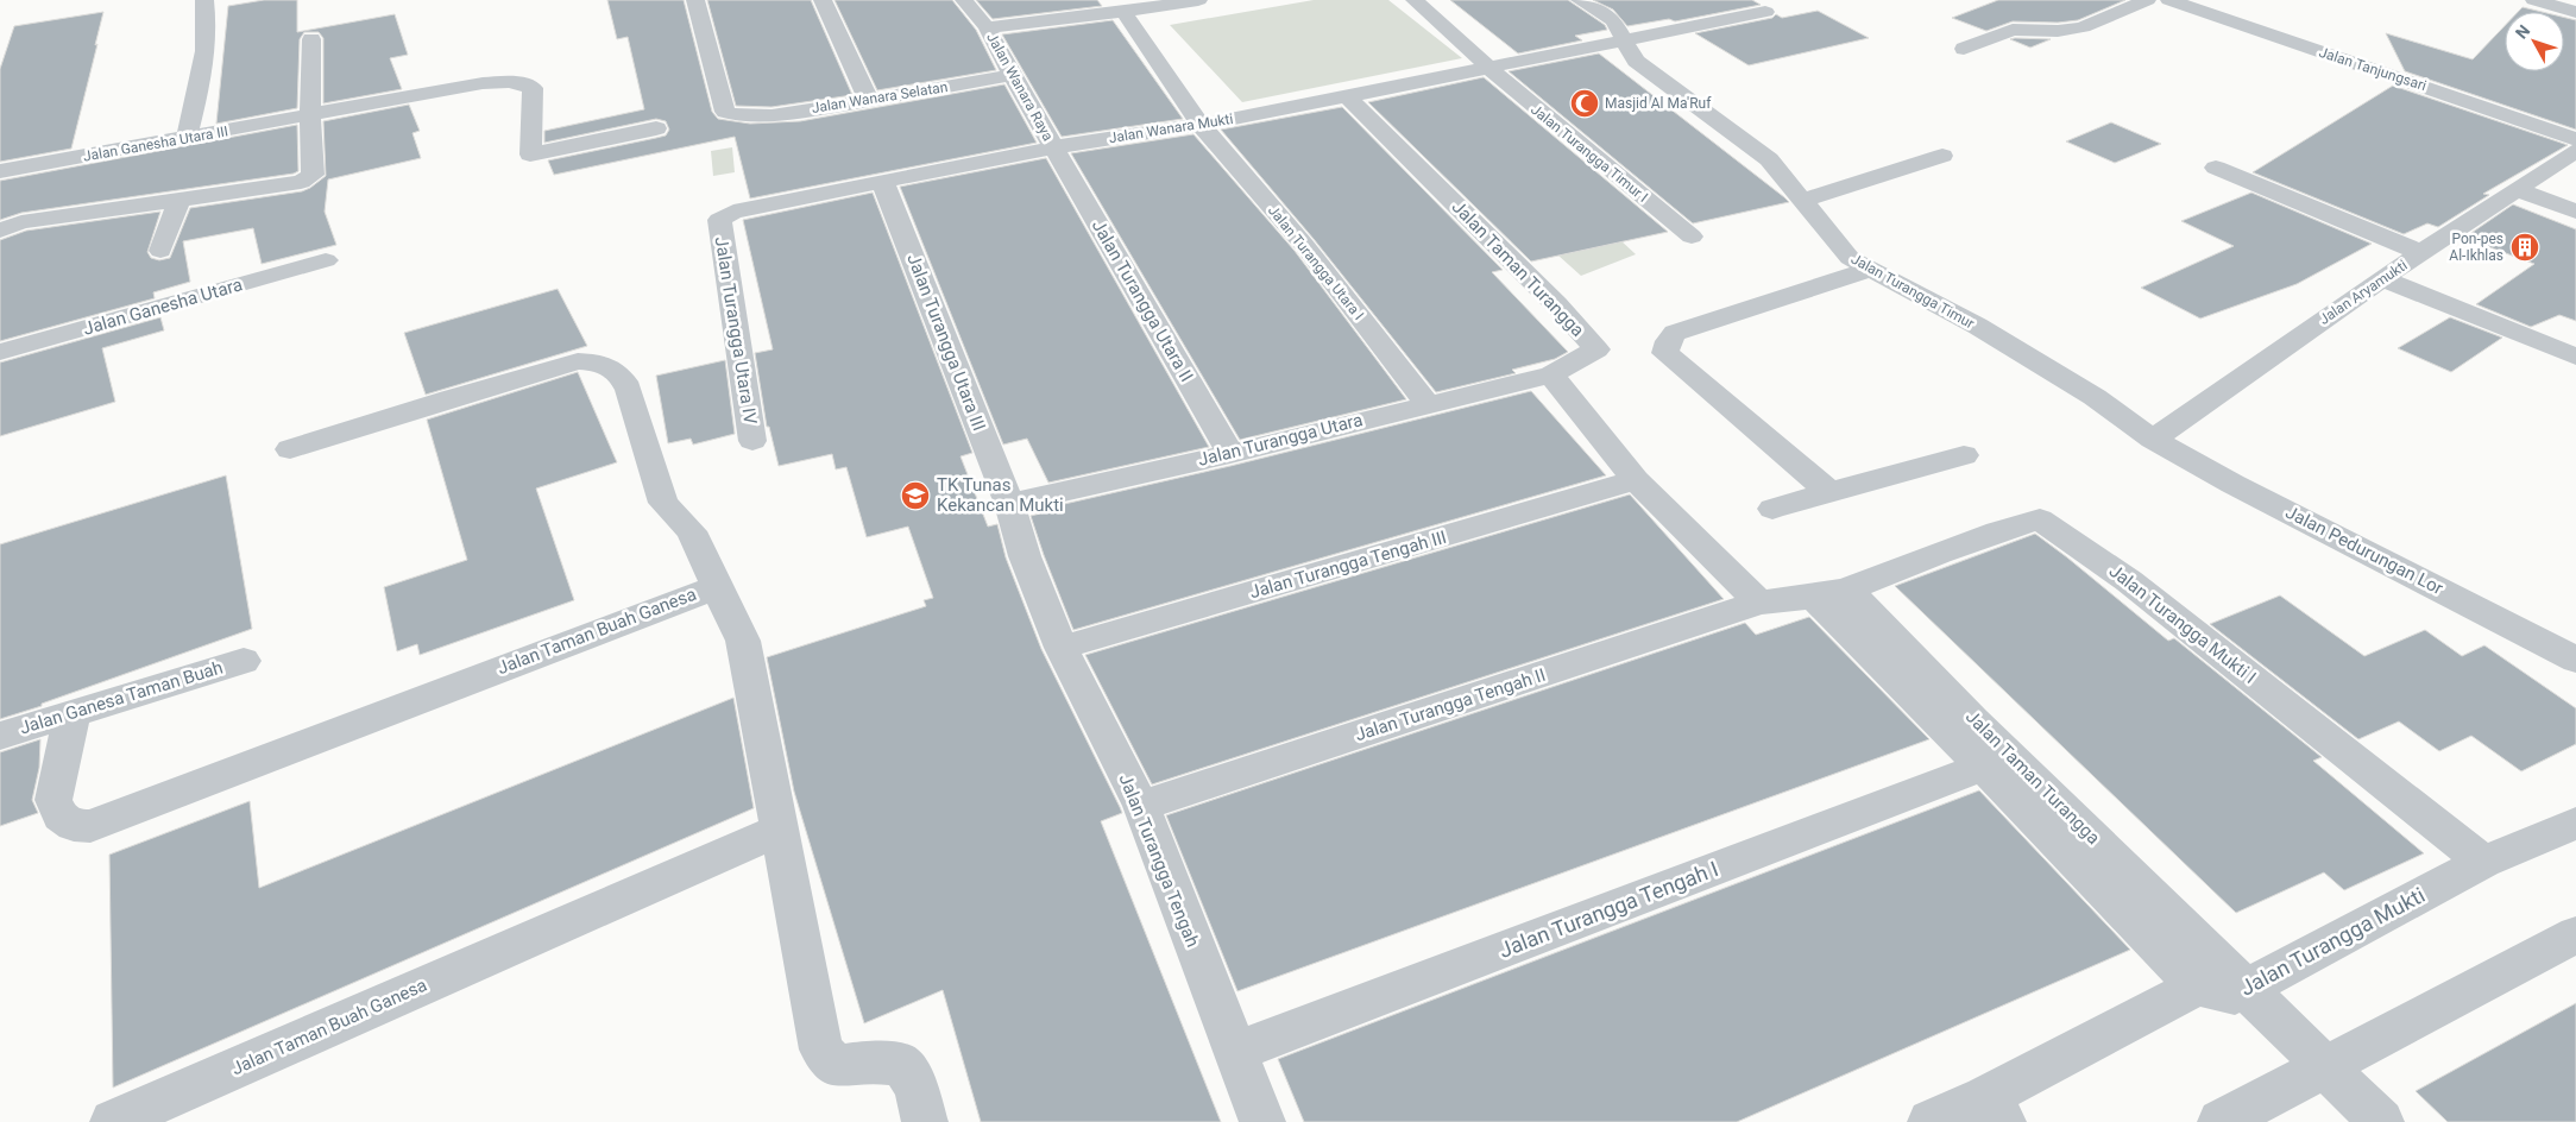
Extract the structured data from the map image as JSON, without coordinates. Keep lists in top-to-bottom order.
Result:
{
  "streets": {
    "street": [
      "Jalan Tanjungsari",
      "Jalan Wanara Raya",
      "Jalan Wanara Selatan",
      "Jalan Wanara Mukti",
      "Jalan Ganesha Utara III",
      "Jalan Turangga Timur I",
      "Jalan Turangga Utara I",
      "Jalan Taman Turangga",
      "Jalan Turangga Timur",
      "Jalan Aryamukti",
      "Jalan Turangga Utara II",
      "Jalan Ganesha Utara",
      "Jalan Turangga Utara IV",
      "Jalan Turangga Utara III",
      "Jalan Turangga Utara",
      "Jalan Pedurungan Lor",
      "Jalan Turangga Tengah III",
      "Jalan Turangga Mukti I",
      "Jalan Taman Buah Ganesa",
      "Jalan Ganesa Taman Buah",
      "Jalan Turangga Tengah II",
      "Jalan Turangga Tengah",
      "Jalan Turangga Tengah I",
      "Jalan Turangga Mukti"
    ]
  },
  "crossings": [
    ["Jalan Wanara Raya", "Jalan Wanara Selatan"],
    ["Jalan Wanara Raya", "Jalan Wanara Mukti"],
    ["Jalan Wanara Raya", "Jalan Turangga Utara II"],
    ["Jalan Wanara Mukti", "Jalan Turangga Timur I"],
    ["Jalan Wanara Mukti", "Jalan Turangga Utara I"],
    ["Jalan Wanara Mukti", "Jalan Taman Turangga"],
    ["Jalan Wanara Mukti", "Jalan Turangga Timur"],
    ["Jalan Wanara Mukti", "Jalan Turangga Utara II"],
    ["Jalan Wanara Mukti", "Jalan Turangga Utara IV"],
    ["Jalan Wanara Mukti", "Jalan Turangga Utara III"],
    ["Jalan Turangga Utara I", "Jalan Turangga Utara"],
    ["Jalan Taman Turangga", "Jalan Turangga Utara"],
    ["Jalan Taman Turangga", "Jalan Turangga Mukti I"],
    ["Jalan Taman Turangga", "Jalan Turangga Tengah I"],
    ["Jalan Taman Turangga", "Jalan Turangga Mukti"],
    ["Jalan Turangga Timur", "Jalan Aryamukti"],
    ["Jalan Turangga Timur", "Jalan Pedurungan Lor"],
    ["Jalan Aryamukti", "Jalan Pedurungan Lor"],
    ["Jalan Turangga Utara II", "Jalan Turangga Utara"],
    ["Jalan Turangga Utara III", "Jalan Turangga Utara"],
    ["Jalan Turangga Utara III", "Jalan Turangga Tengah"],
    ["Jalan Turangga Utara", "Jalan Turangga Tengah"],
    ["Jalan Turangga Tengah III", "Jalan Turangga Tengah"],
    ["Jalan Turangga Mukti I", "Jalan Turangga Mukti"],
    ["Jalan Taman Buah Ganesa", "Jalan Ganesa Taman Buah"],
    ["Jalan Turangga Tengah II", "Jalan Turangga Tengah"],
    ["Jalan Turangga Tengah", "Jalan Turangga Tengah I"]
  ],
  "places": {
    "mosque": ["Masjid Al Ma'Ruf"],
    "building": ["Pon-pes Al-Ikhlas"],
    "school or university": ["TK Tunas Kekancan Mukti"]
  },
  "north": "top left"
}
